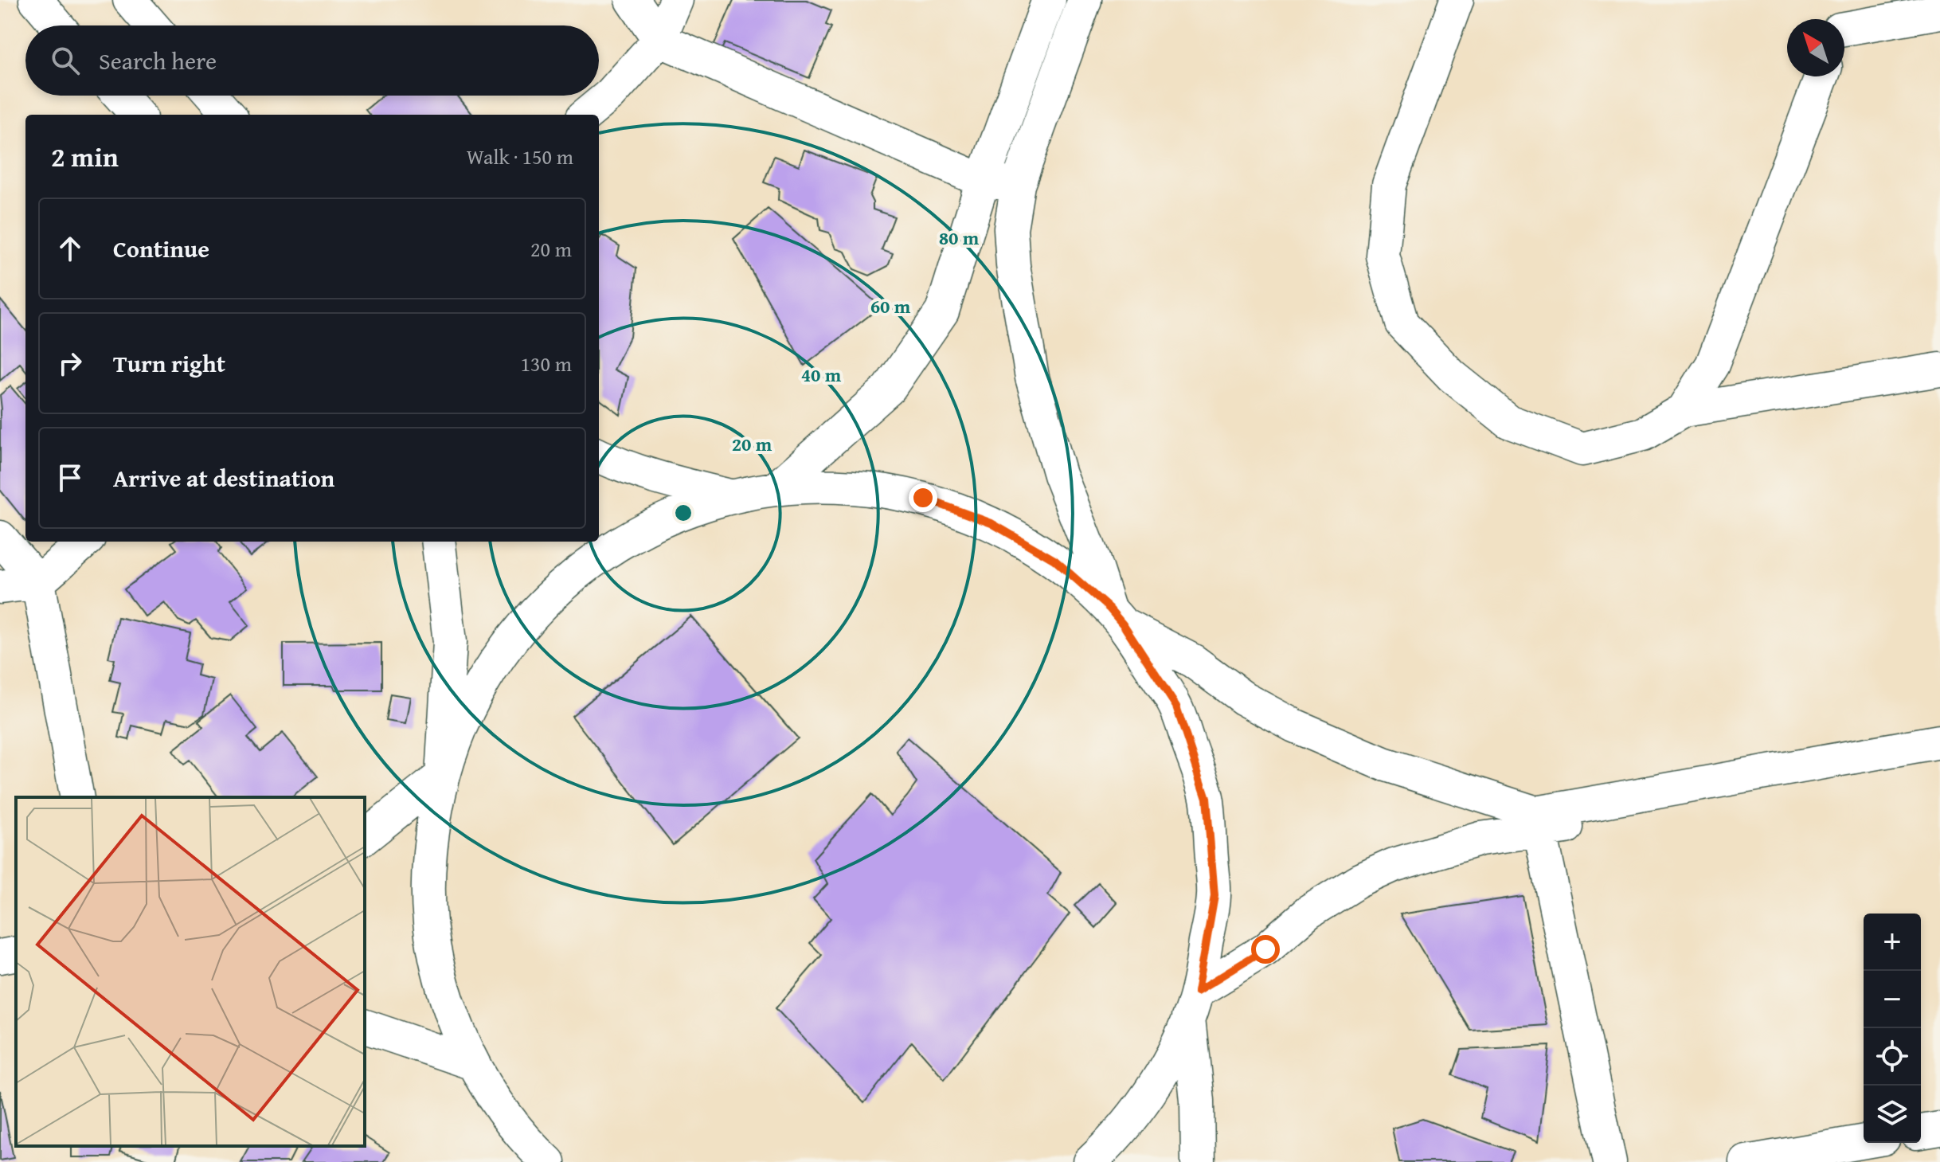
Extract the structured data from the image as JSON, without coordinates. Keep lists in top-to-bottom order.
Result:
{
  "north": "top left",
  "page": {
    "search": "Search here",
    "heading": ["2 min", "Walk · 150 m"],
    "list": [
      ["Continue", "20 m"],
      ["Turn right", "130 m"],
      "Arrive at destination"
    ],
    "map_buttons": ["+", "−"]
  },
  "rings": [
    "80 m",
    "60 m",
    "40 m",
    "20 m"
  ]
}
